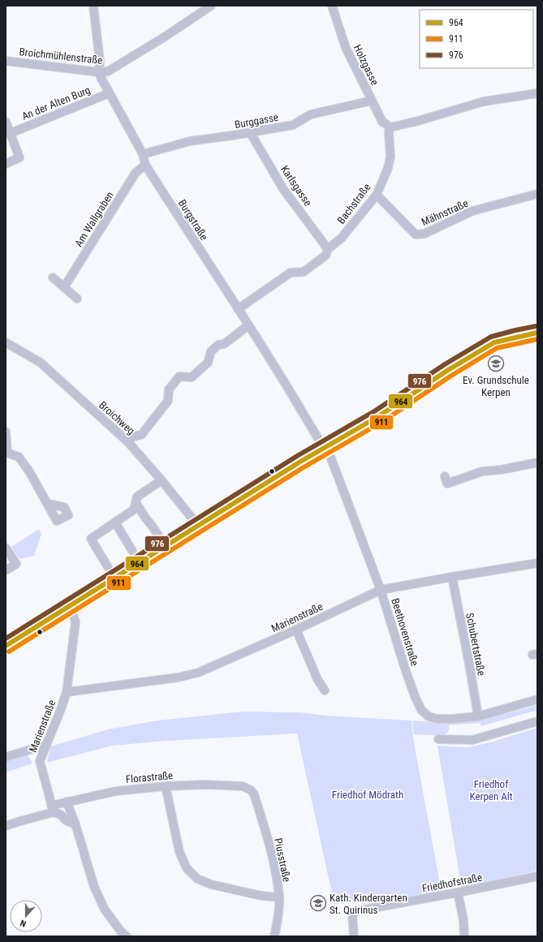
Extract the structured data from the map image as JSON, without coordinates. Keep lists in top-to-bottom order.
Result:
{
  "streets": {
    "street": [
      "Broichmühlenstraße",
      "Holzgasse",
      "An der Alten Burg",
      "Burggasse",
      "Karlsgasse",
      "Bachstraße",
      "Mähnstraße",
      "Am Wallgraben",
      "Burgstraße",
      "Broichweg",
      "Marienstraße",
      "Beethovenstraße",
      "Schubertstraße",
      "Florastraße",
      "Piusstraße",
      "Friedhofstraße"
    ]
  },
  "crossings": [
    ["Broichmühlenstraße", "Burgstraße"],
    ["Holzgasse", "Burggasse"],
    ["Holzgasse", "Bachstraße"],
    ["An der Alten Burg", "Burgstraße"],
    ["Burggasse", "Karlsgasse"],
    ["Burggasse", "Burgstraße"],
    ["Karlsgasse", "Bachstraße"],
    ["Bachstraße", "Mähnstraße"],
    ["Bachstraße", "Burgstraße"],
    ["Am Wallgraben", "Burgstraße"],
    ["Burgstraße", "Beethovenstraße"],
    ["Marienstraße", "Beethovenstraße"],
    ["Marienstraße", "Schubertstraße"],
    ["Marienstraße", "Florastraße"],
    ["Beethovenstraße", "Schubertstraße"],
    ["Florastraße", "Piusstraße"]
  ],
  "parks": ["Friedhof Kerpen Alt", "Friedhof Mödrath"],
  "places": {
    "school or university": ["Ev. Grundschule Kerpen", "Kath. Kindergarten St. Quirinus"]
  },
  "lines": ["transit line 976", "transit line 964", "transit line 911"],
  "legend": ["964", "911", "976"],
  "north": "bottom"
}
